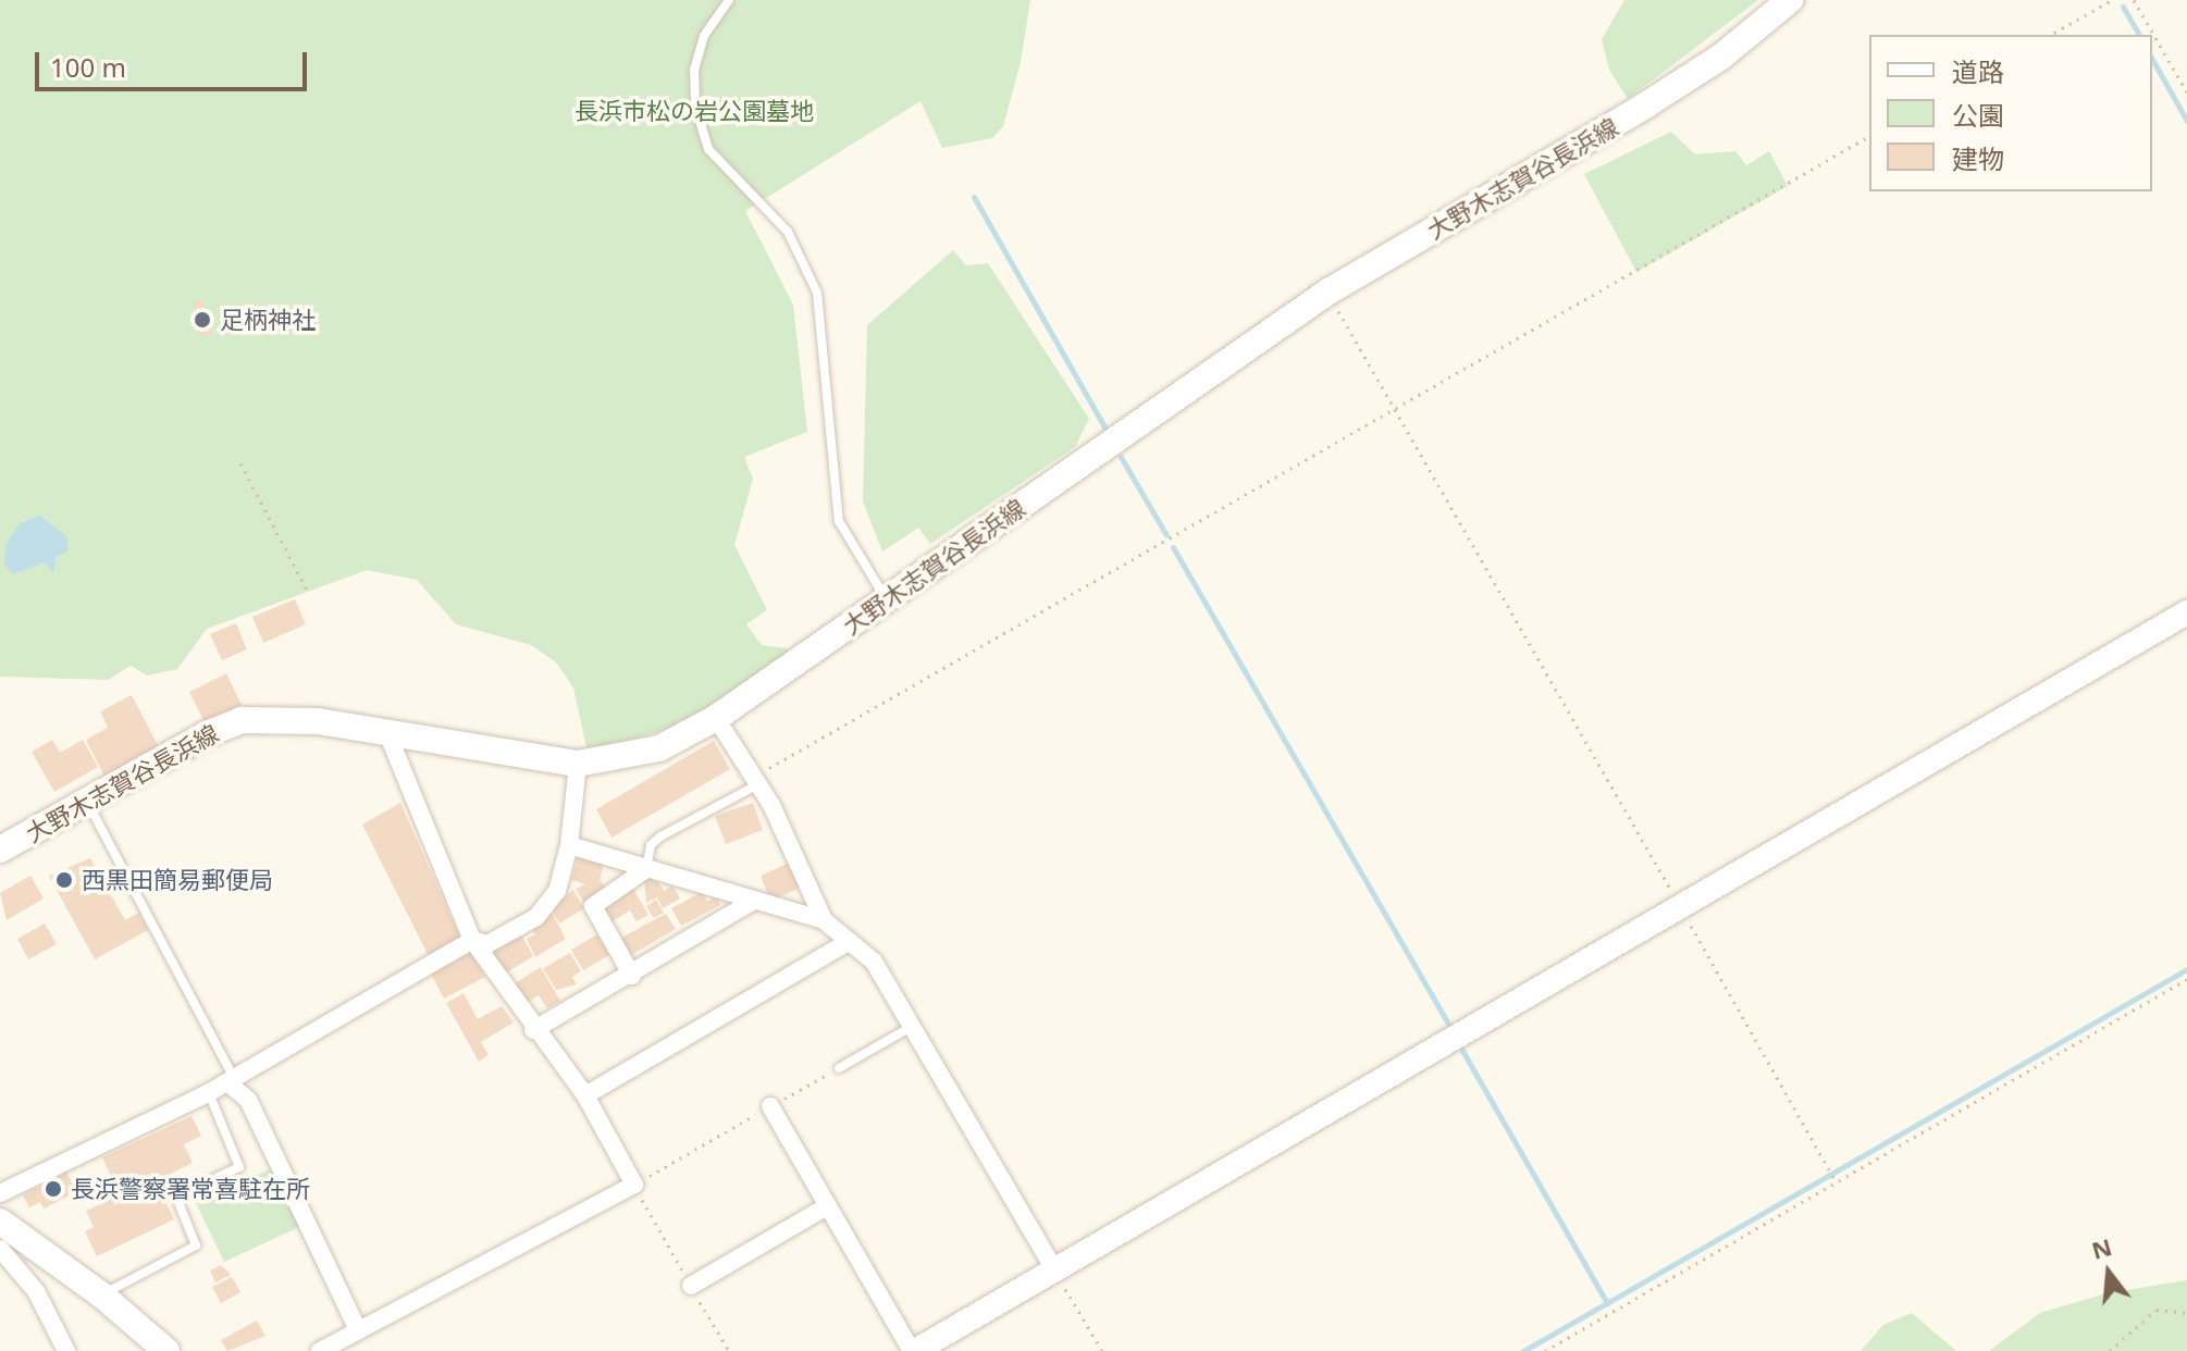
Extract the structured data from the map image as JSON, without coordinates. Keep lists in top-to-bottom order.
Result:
{
  "streets": {
    "main road": ["大野木志賀谷長浜線"]
  },
  "parks": ["長浜市松の岩公園墓地"],
  "places": ["足柄神社", "西黒田簡易郵便局", "長浜警察署常喜駐在所"],
  "legend": ["道路", "公園", "建物"],
  "scale_bar": "100 m",
  "north": "top"
}
